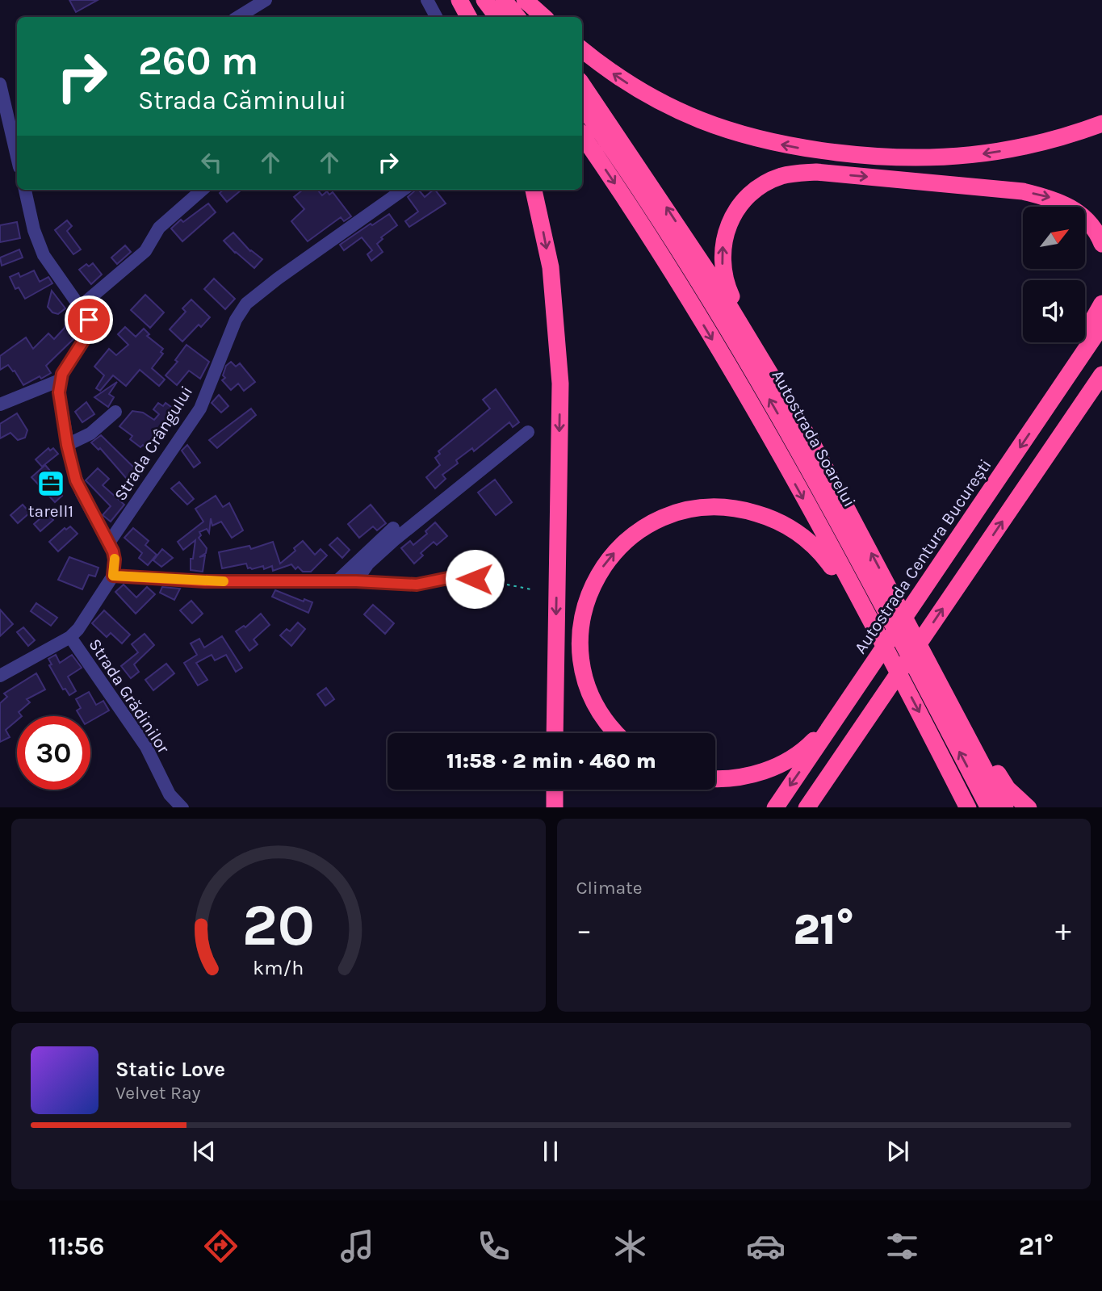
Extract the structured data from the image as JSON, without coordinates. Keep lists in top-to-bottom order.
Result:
{
  "streets": {
    "highway": ["Autostrada Soarelui", "Autostrada Centura București"],
    "street": ["Strada Crângului", "Strada Grădinilor"]
  },
  "places": {
    "office": ["tarell1"]
  },
  "north": "top right",
  "page": {
    "turn": ["260 m", "Strada Căminului"],
    "limit": "30",
    "trip": "11:58 · 2 min · 460 m",
    "tile": "Climate",
    "heat": ["−", "21°", "+"],
    "song": ["Static Love", "Velvet Ray"],
    "tabs": ["11:56", "21°"],
    "gauge": ["20", "km/h"]
  }
}
